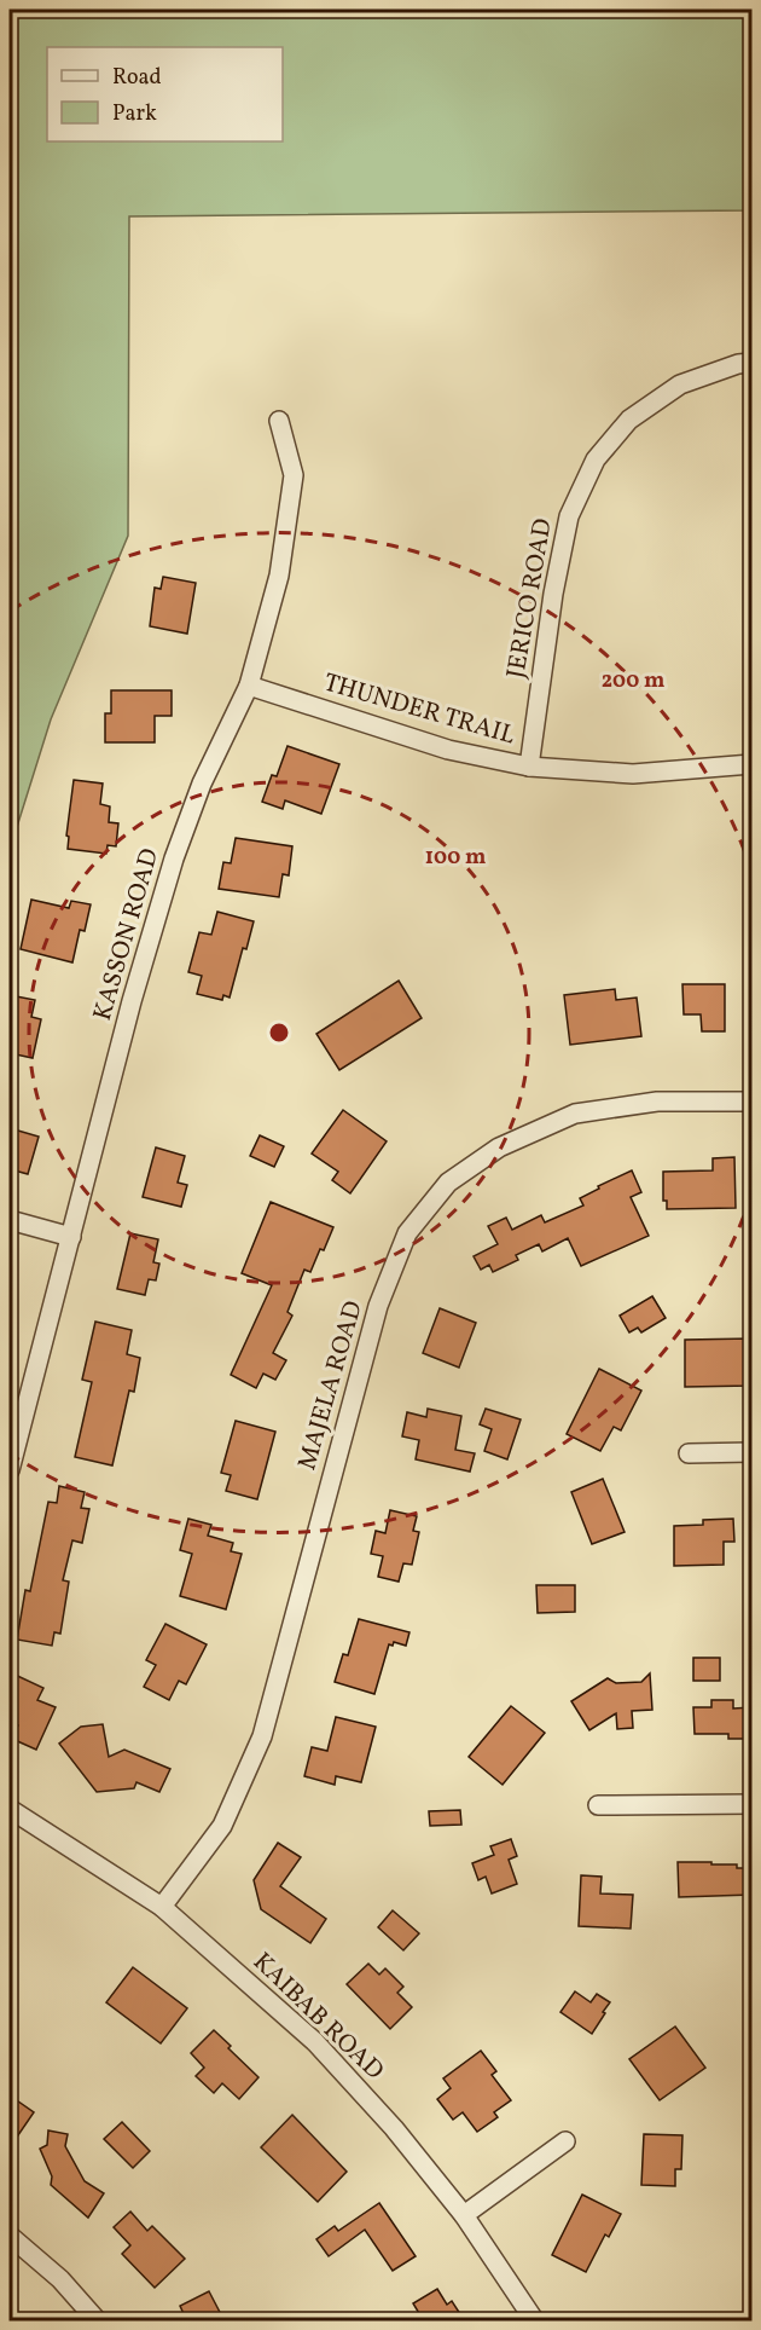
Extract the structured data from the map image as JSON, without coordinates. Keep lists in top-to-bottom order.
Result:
{
  "streets": {
    "street": [
      "JERICO ROAD",
      "THUNDER TRAIL",
      "KASSON ROAD",
      "MAJELA ROAD",
      "KAIBAB ROAD"
    ]
  },
  "crossings": [
    ["JERICO ROAD", "THUNDER TRAIL"],
    ["THUNDER TRAIL", "KASSON ROAD"],
    ["MAJELA ROAD", "KAIBAB ROAD"]
  ],
  "legend": ["Road", "Park"],
  "rings": ["200 m", "100 m"]
}
